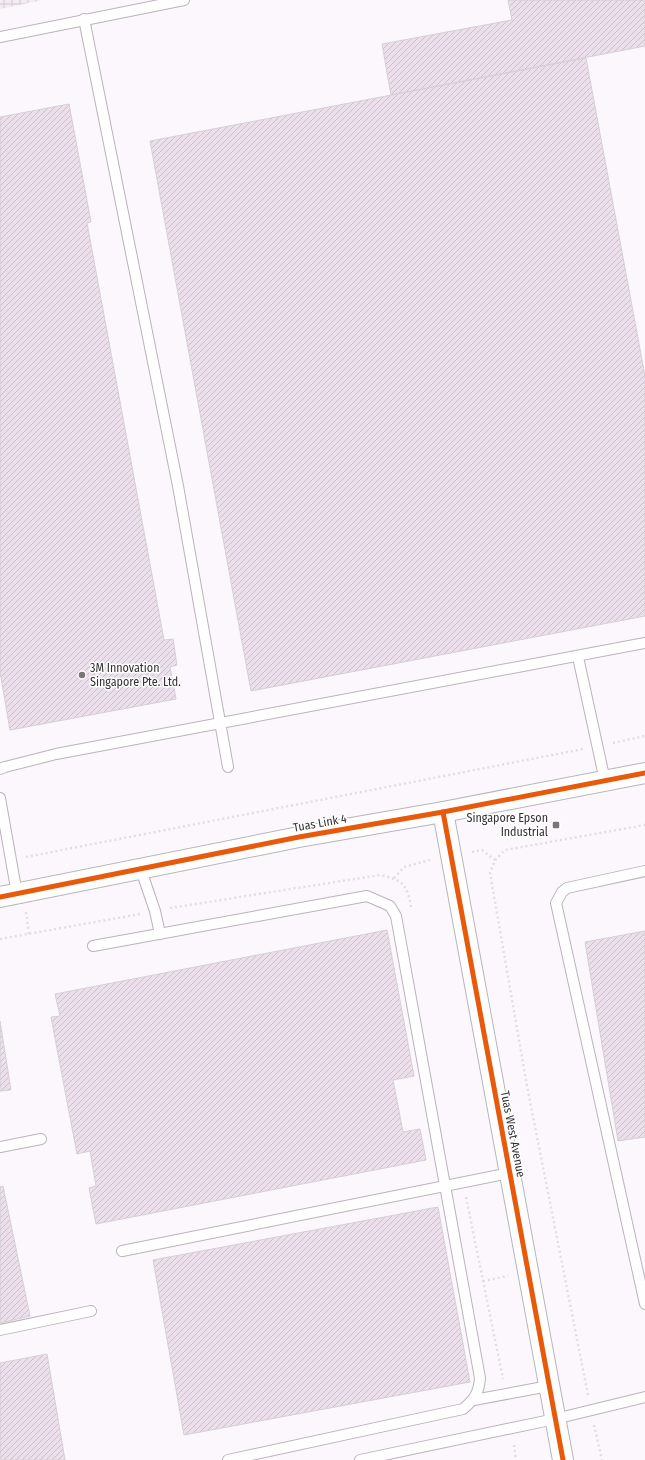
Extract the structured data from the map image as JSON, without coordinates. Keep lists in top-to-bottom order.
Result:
{
  "streets": {
    "street": ["Tuas Link 4", "Tuas West Avenue"]
  },
  "crossings": [
    ["Tuas Link 4", "Tuas West Avenue"]
  ],
  "places": {
    "other": ["3M Innovation Singapore Pte. Ltd."],
    "transit": ["Singapore Epson Industrial"]
  }
}
